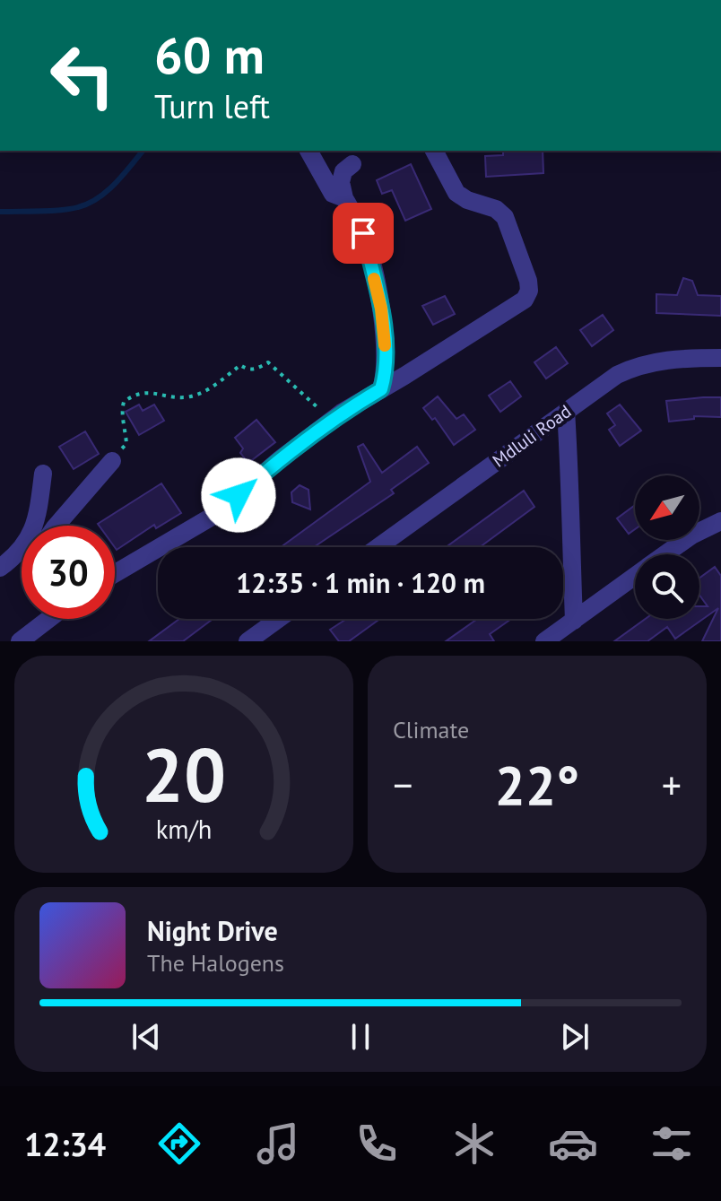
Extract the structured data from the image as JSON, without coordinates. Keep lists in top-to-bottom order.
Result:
{
  "streets": {
    "street": ["Mdluli Road"]
  },
  "north": "bottom left",
  "page": {
    "turn": ["60 m", "Turn left"],
    "limit": "30",
    "trip": "12:35 · 1 min · 120 m",
    "tile": "Climate",
    "heat": ["−", "22°", "+"],
    "song": ["Night Drive", "The Halogens"],
    "tabs": "12:34",
    "gauge": ["20", "km/h"]
  }
}
